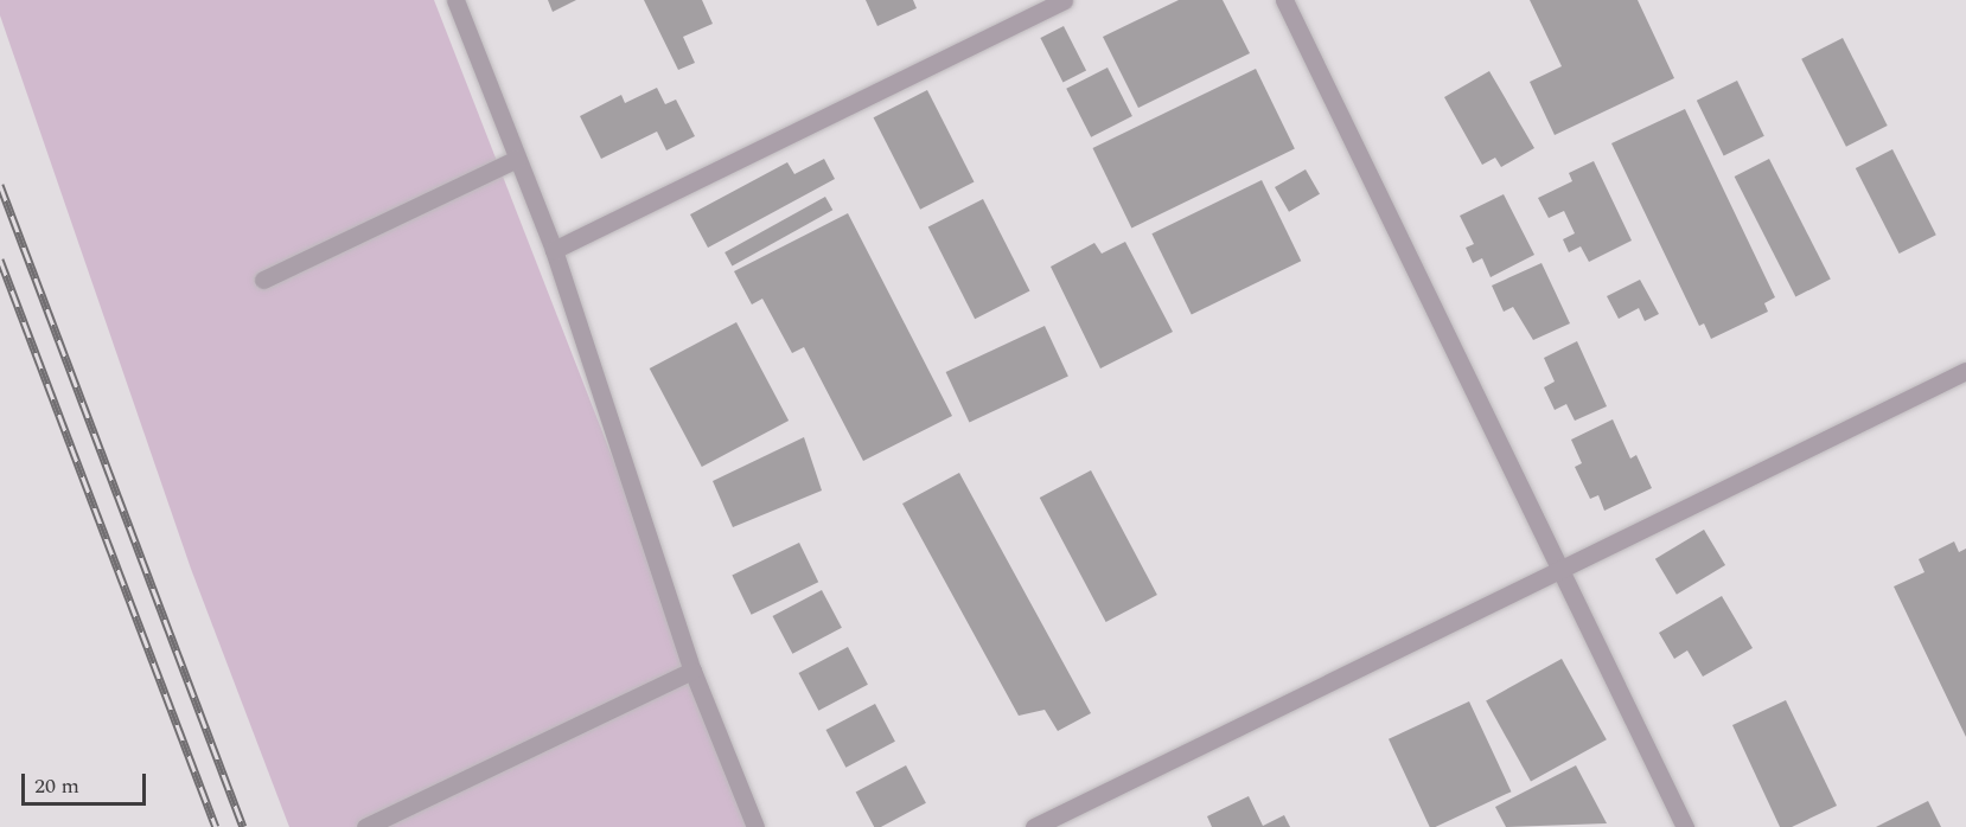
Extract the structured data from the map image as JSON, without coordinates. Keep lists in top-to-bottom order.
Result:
{
  "scale_bar": "20 m"
}
